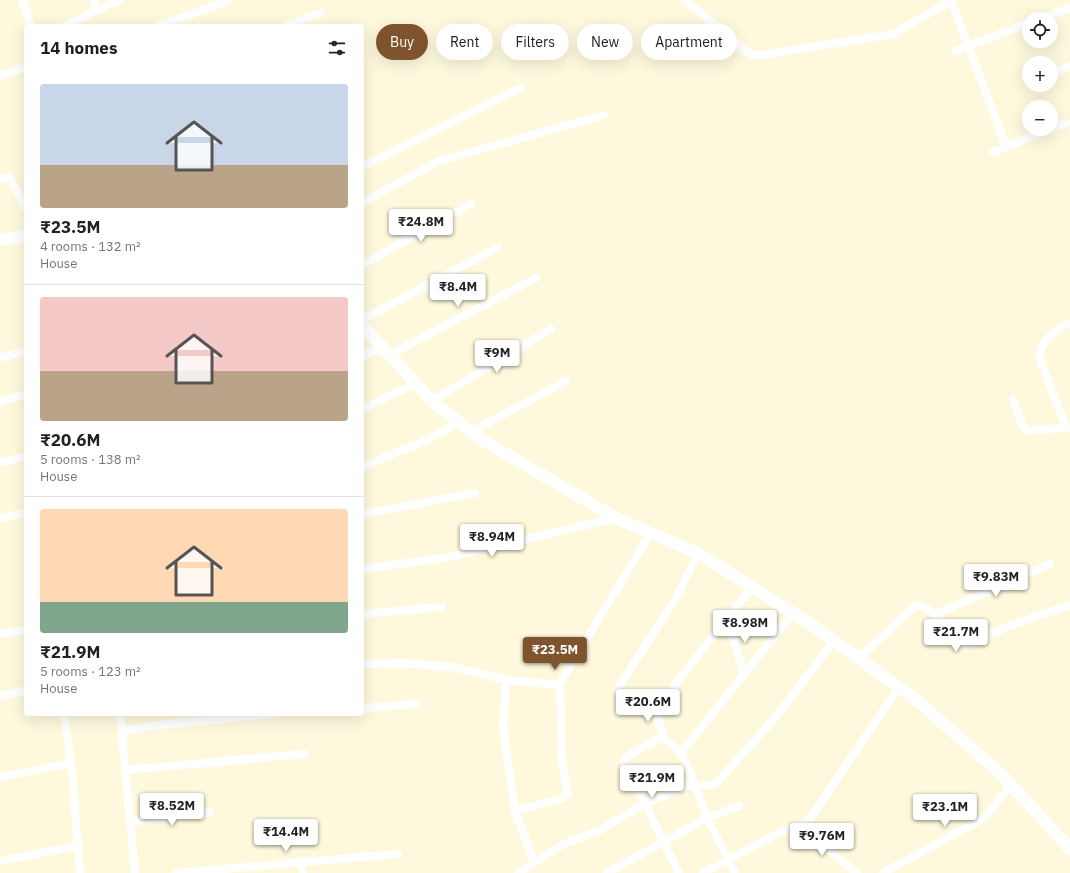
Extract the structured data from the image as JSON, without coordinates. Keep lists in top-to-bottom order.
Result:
{
  "page": {
    "map_buttons": ["+", "−"],
    "chip": [
      "Buy",
      "Rent",
      "Filters",
      "New",
      "Apartment"
    ],
    "heading": "14 homes",
    "list": [
      {
        "name": "₹23.5M",
        "note": "4 rooms · 132 m² · House"
      },
      {
        "name": "₹20.6M",
        "note": "5 rooms · 138 m² · House"
      },
      {
        "name": "₹21.9M",
        "note": "5 rooms · 123 m² · House"
      }
    ],
    "price": [
      "₹24.8M",
      "₹8.4M",
      "₹9M",
      "₹8.94M",
      "₹9.83M",
      "₹8.98M",
      "₹21.7M",
      "₹23.5M",
      "₹20.6M",
      "₹21.9M",
      "₹8.52M",
      "₹23.1M",
      "₹14.4M",
      "₹9.76M"
    ]
  }
}
